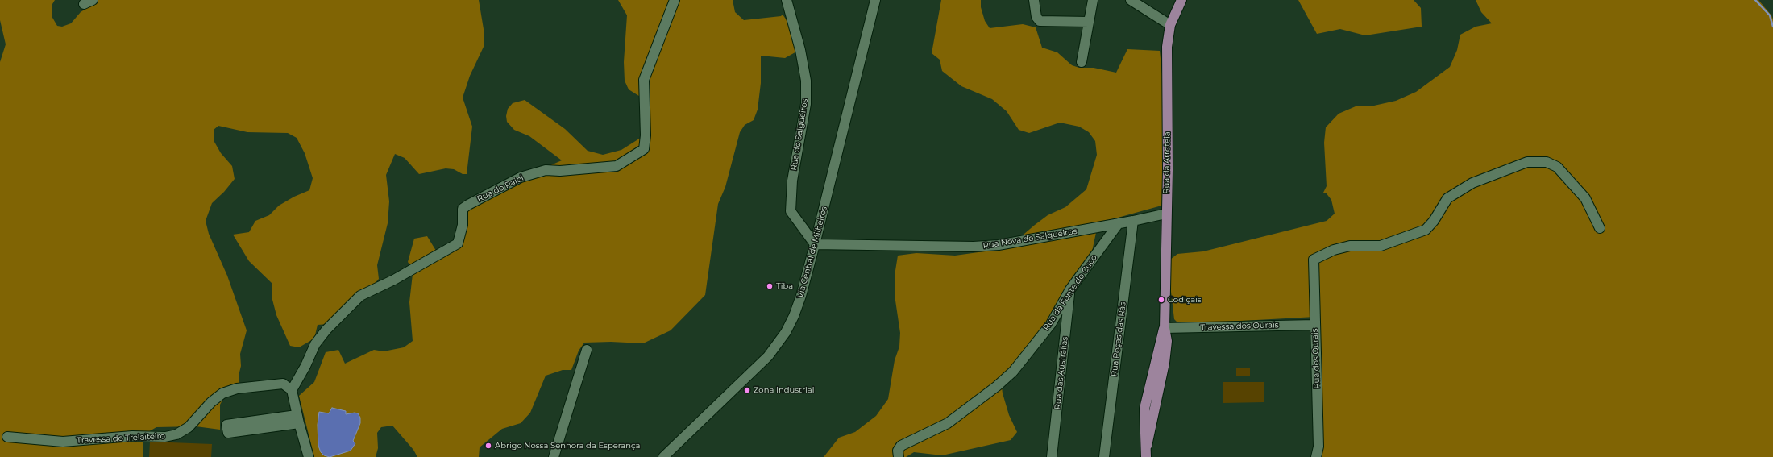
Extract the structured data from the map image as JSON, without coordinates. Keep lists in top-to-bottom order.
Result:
{
  "streets": {
    "main road": ["Rua da Arroteia"],
    "street": [
      "Rua do Salgueiros",
      "Rua do Paiol",
      "Rua Nova de Salgueiros",
      "Via Central de Milheirós",
      "Rua da Fonte do Cuco",
      "Travessa dos Ourais",
      "Rua Poças das Rás",
      "Rua dos Ourais",
      "Rua das Austrálias",
      "Travessa do Trelaiteiro"
    ]
  },
  "crossings": [
    ["Rua do Salgueiros", "Rua Nova de Salgueiros"],
    ["Rua do Salgueiros", "Via Central de Milheirós"],
    ["Rua da Arroteia", "Rua Nova de Salgueiros"],
    ["Rua da Arroteia", "Travessa dos Ourais"],
    ["Rua do Paiol", "Travessa do Trelaiteiro"],
    ["Rua Nova de Salgueiros", "Via Central de Milheirós"],
    ["Rua Nova de Salgueiros", "Rua da Fonte do Cuco"],
    ["Rua Nova de Salgueiros", "Rua Poças das Rás"],
    ["Rua da Fonte do Cuco", "Rua das Austrálias"],
    ["Travessa dos Ourais", "Rua dos Ourais"]
  ],
  "places": [
    "Tiba",
    "Codiçais",
    "Zona Industrial",
    "Abrigo Nossa Senhora da Esperança"
  ]
}
